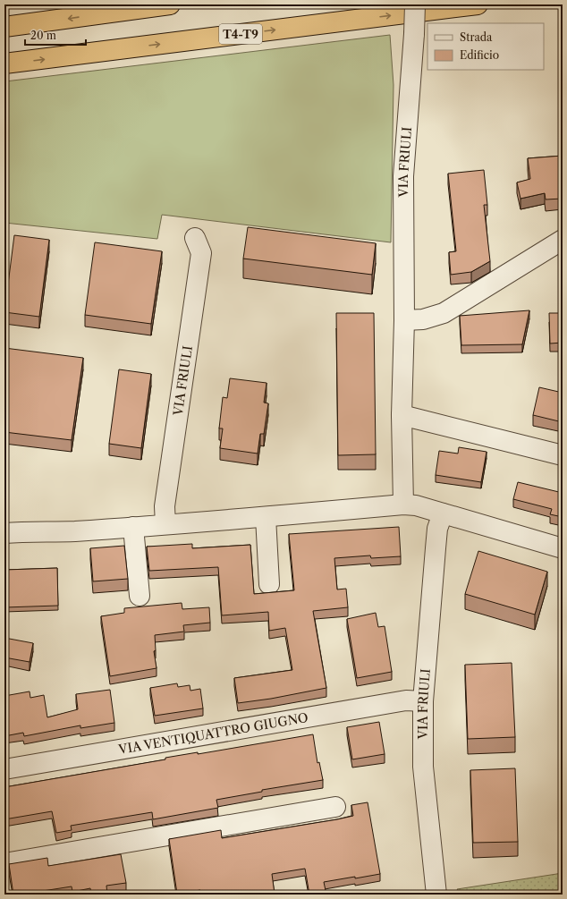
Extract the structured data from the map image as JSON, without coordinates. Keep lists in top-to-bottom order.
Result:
{
  "streets": {
    "highway": ["T4-T9"],
    "street": ["VIA FRIULI", "VIA VENTIQUATTRO GIUGNO"]
  },
  "crossings": [
    ["VIA FRIULI", "VIA VENTIQUATTRO GIUGNO"]
  ],
  "legend": ["Strada", "Edificio"],
  "scale_bar": "20 m"
}
